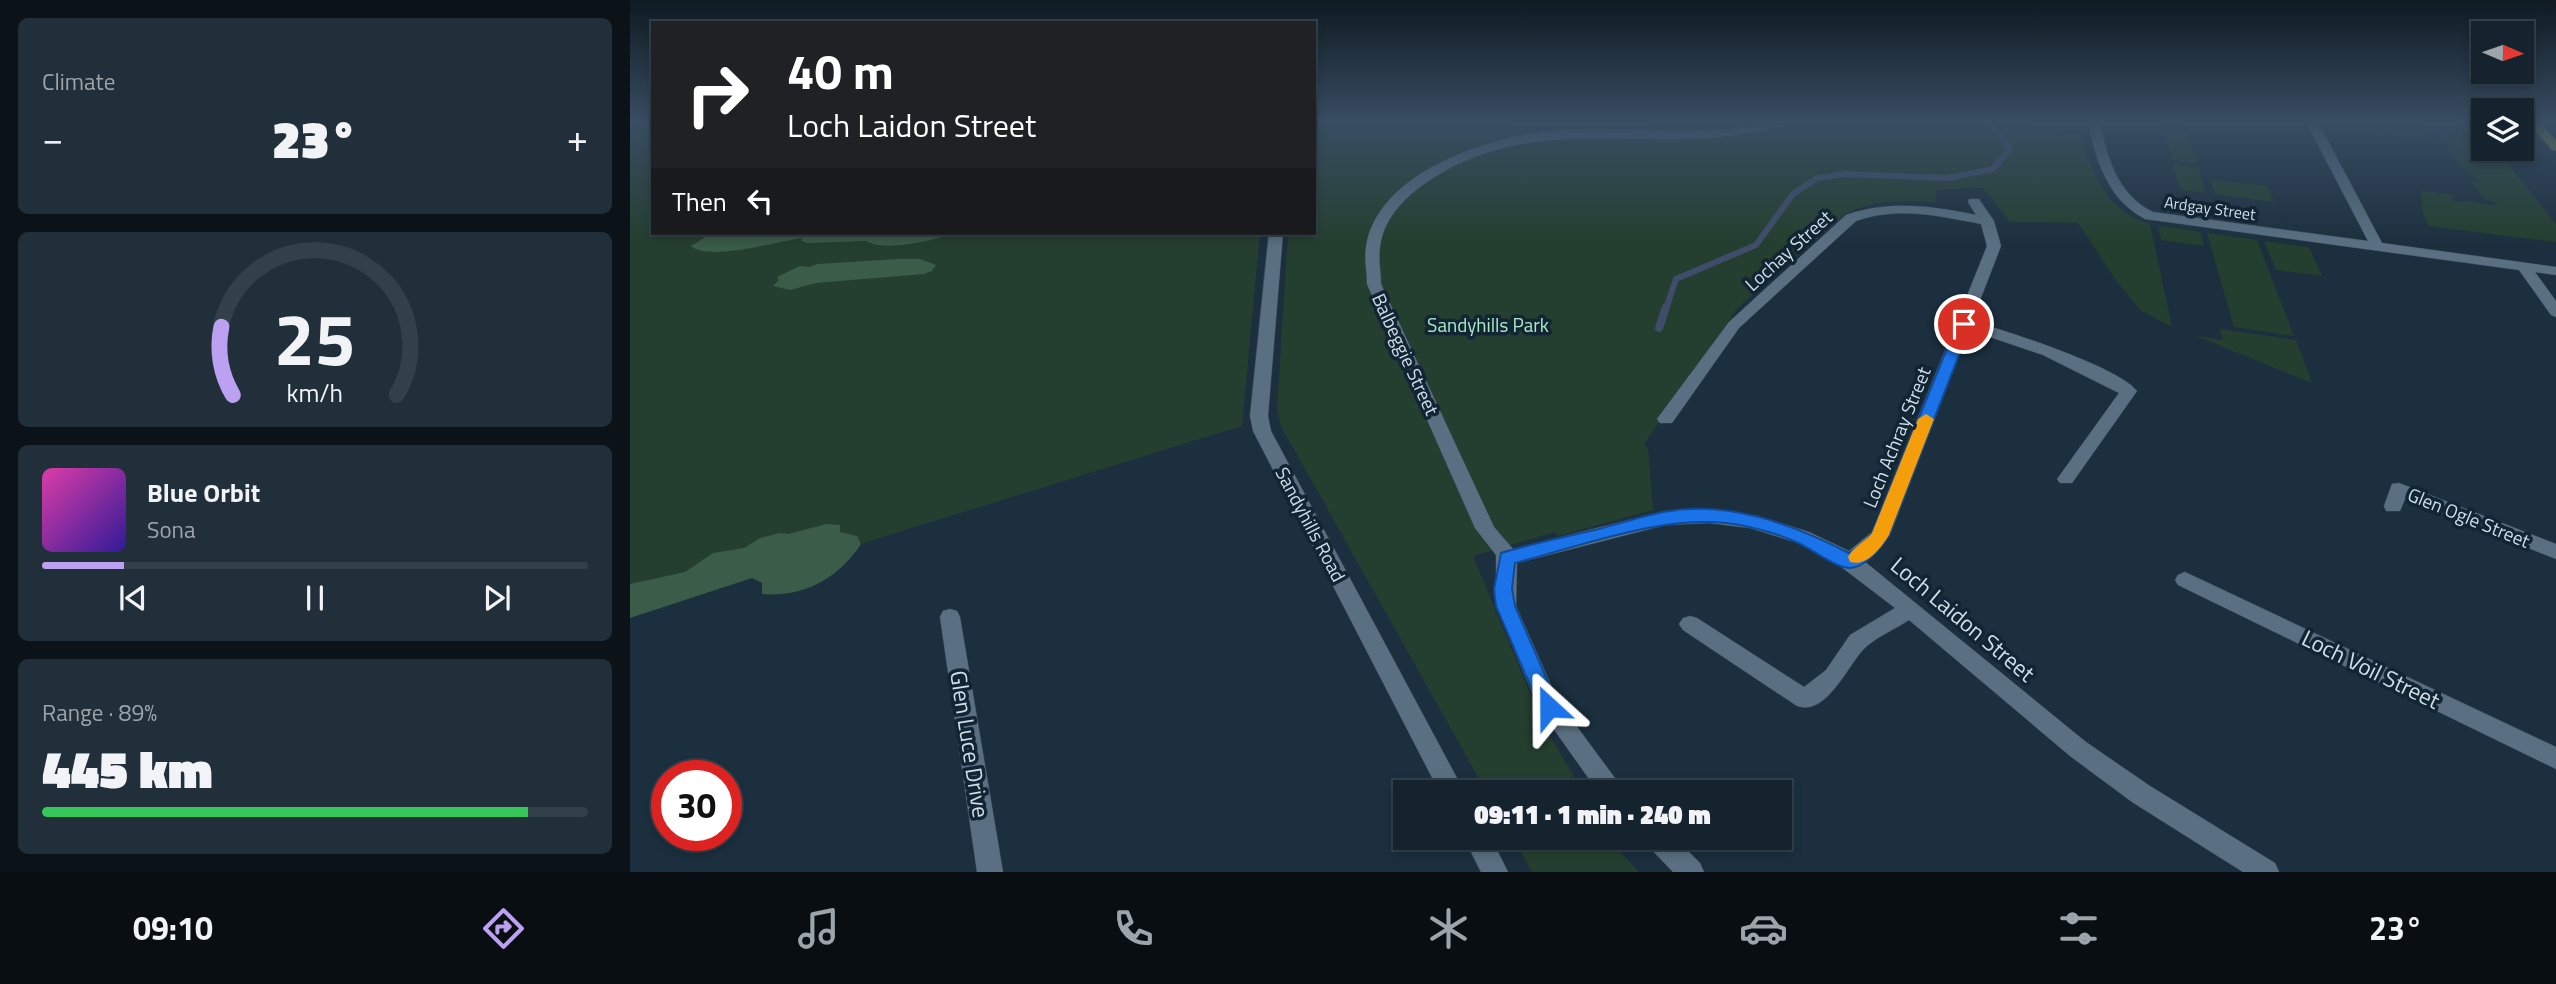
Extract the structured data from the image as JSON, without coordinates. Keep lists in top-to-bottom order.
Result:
{
  "streets": {
    "street": [
      "Ardgay Street",
      "Lochay Street",
      "Balbeggie Street",
      "Loch Achray Street",
      "Glen Ogle Street",
      "Sandyhills Road",
      "Loch Laidon Street",
      "Loch Voil Street",
      "Glen Luce Drive"
    ]
  },
  "crossings": [
    ["Lochay Street", "Loch Achray Street"],
    ["Balbeggie Street", "Loch Laidon Street"],
    ["Loch Achray Street", "Loch Laidon Street"]
  ],
  "parks": ["Sandyhills Park"],
  "north": "right",
  "page": {
    "tile": [
      "Climate",
      ["Range · 89%", "445 km"]
    ],
    "turn": ["40 m", "Loch Laidon Street"],
    "heat": ["−", "23°", "+"],
    "then": "Then",
    "song": ["Blue Orbit", "Sona"],
    "limit": "30",
    "trip": "09:11 · 1 min · 240 m",
    "tabs": ["09:10", "23°"],
    "gauge": ["25", "km/h"]
  }
}
